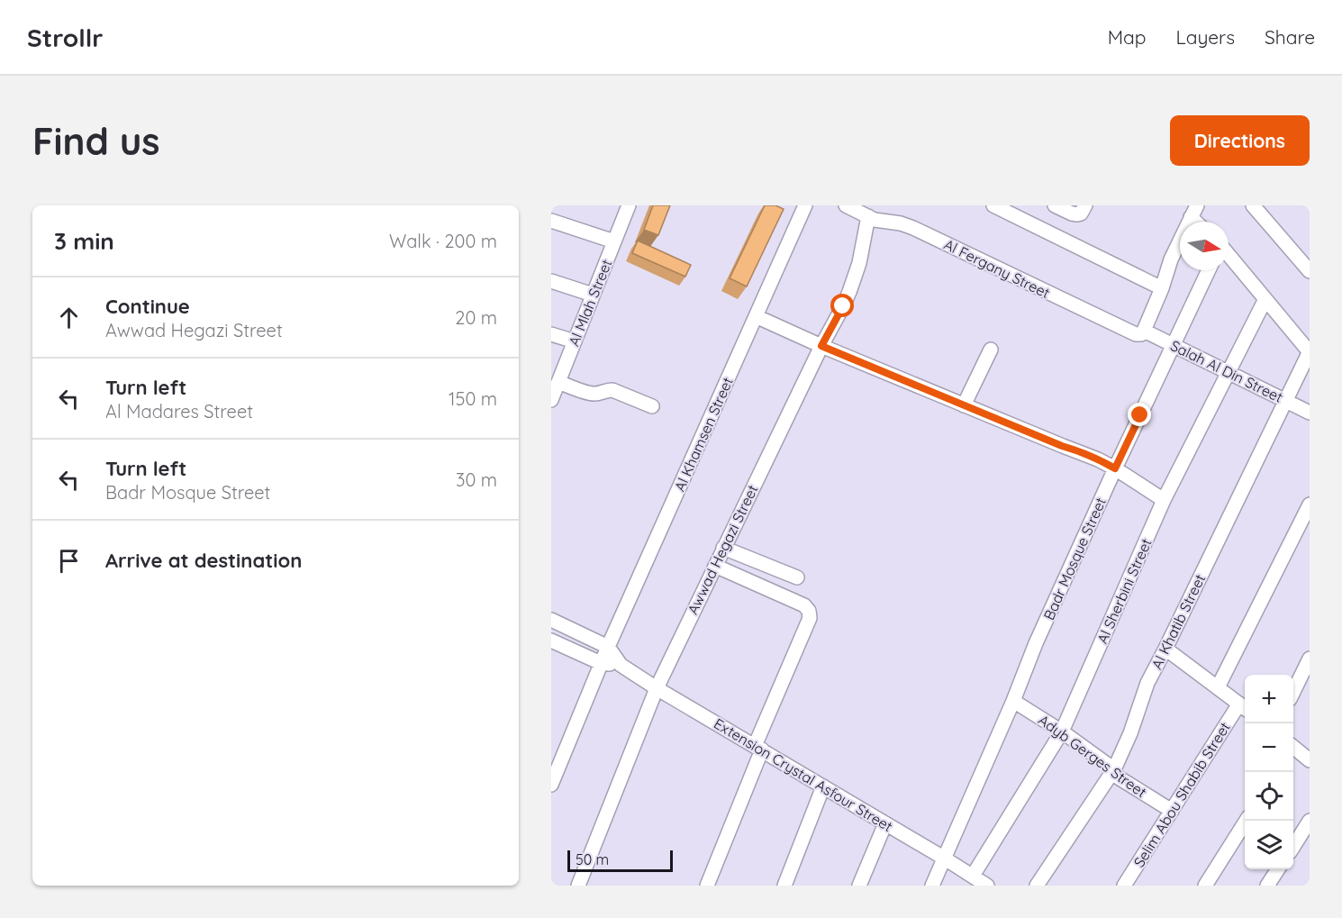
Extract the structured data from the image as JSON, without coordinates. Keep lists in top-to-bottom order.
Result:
{
  "streets": {
    "street": [
      "Al Fergany Street",
      "Al Mlah Street",
      "Salah Al Din Street",
      "Al Khamsen Street",
      "Awwad Hegazi Street",
      "Badr Mosque Street",
      "Al Sherbini Street",
      "Al Khatib Street",
      "Adyb Gerges Street",
      "Extension Crystal Asfour Street",
      "Selim Abou Shabib Street"
    ]
  },
  "crossings": [
    ["Al Fergany Street", "Salah Al Din Street"],
    ["Al Fergany Street", "Awwad Hegazi Street"],
    ["Salah Al Din Street", "Badr Mosque Street"],
    ["Salah Al Din Street", "Al Sherbini Street"],
    ["Salah Al Din Street", "Al Khatib Street"],
    ["Al Khamsen Street", "Extension Crystal Asfour Street"],
    ["Awwad Hegazi Street", "Extension Crystal Asfour Street"],
    ["Badr Mosque Street", "Adyb Gerges Street"],
    ["Badr Mosque Street", "Extension Crystal Asfour Street"],
    ["Al Sherbini Street", "Adyb Gerges Street"],
    ["Al Sherbini Street", "Extension Crystal Asfour Street"],
    ["Al Khatib Street", "Adyb Gerges Street"],
    ["Adyb Gerges Street", "Selim Abou Shabib Street"]
  ],
  "scale_bar": "50 m",
  "north": "right",
  "page": {
    "header": "Strollr",
    "nav": ["Map", "Layers", "Share"],
    "buttons": "Directions",
    "title": "Find us",
    "heading": ["3 min", "Walk · 200 m"],
    "list": [
      ["Continue", "Awwad Hegazi Street", "20 m"],
      ["Turn left", "Al Madares Street", "150 m"],
      ["Turn left", "Badr Mosque Street", "30 m"],
      "Arrive at destination"
    ],
    "map_buttons": ["+", "−"],
    "scale": "50 m"
  }
}
